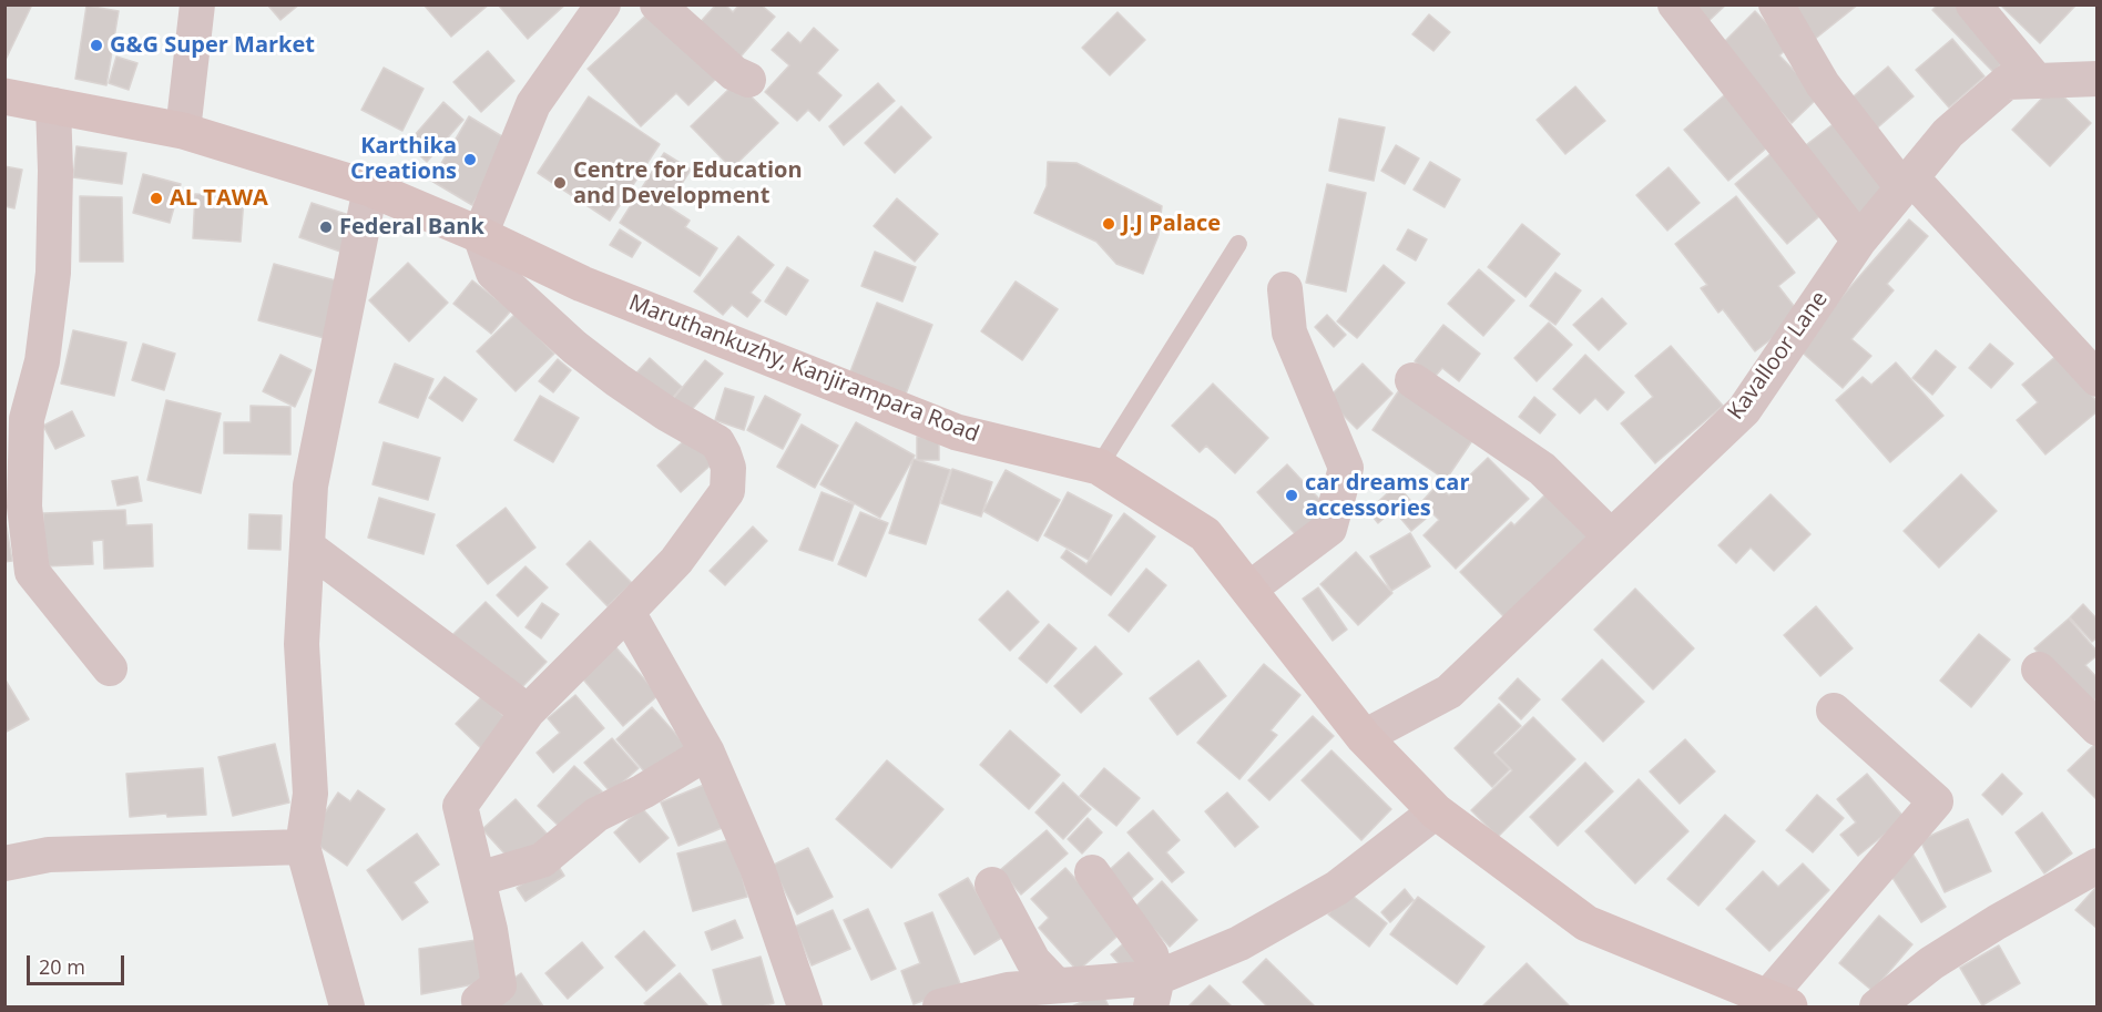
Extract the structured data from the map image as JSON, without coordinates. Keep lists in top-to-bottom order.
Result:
{
  "streets": {
    "main road": ["Maruthankuzhy, Kanjirampara Road"],
    "street": ["Kavalloor Lane"]
  },
  "crossings": [
    ["Kavalloor Lane", "Maruthankuzhy, Kanjirampara Road"]
  ],
  "places": [
    "G&G Super Market",
    "Karthika Creations",
    "Centre for Education and Development",
    "AL TAWA",
    "J.J Palace",
    "Federal Bank",
    "car dreams car accessories"
  ],
  "scale_bar": "20 m"
}
